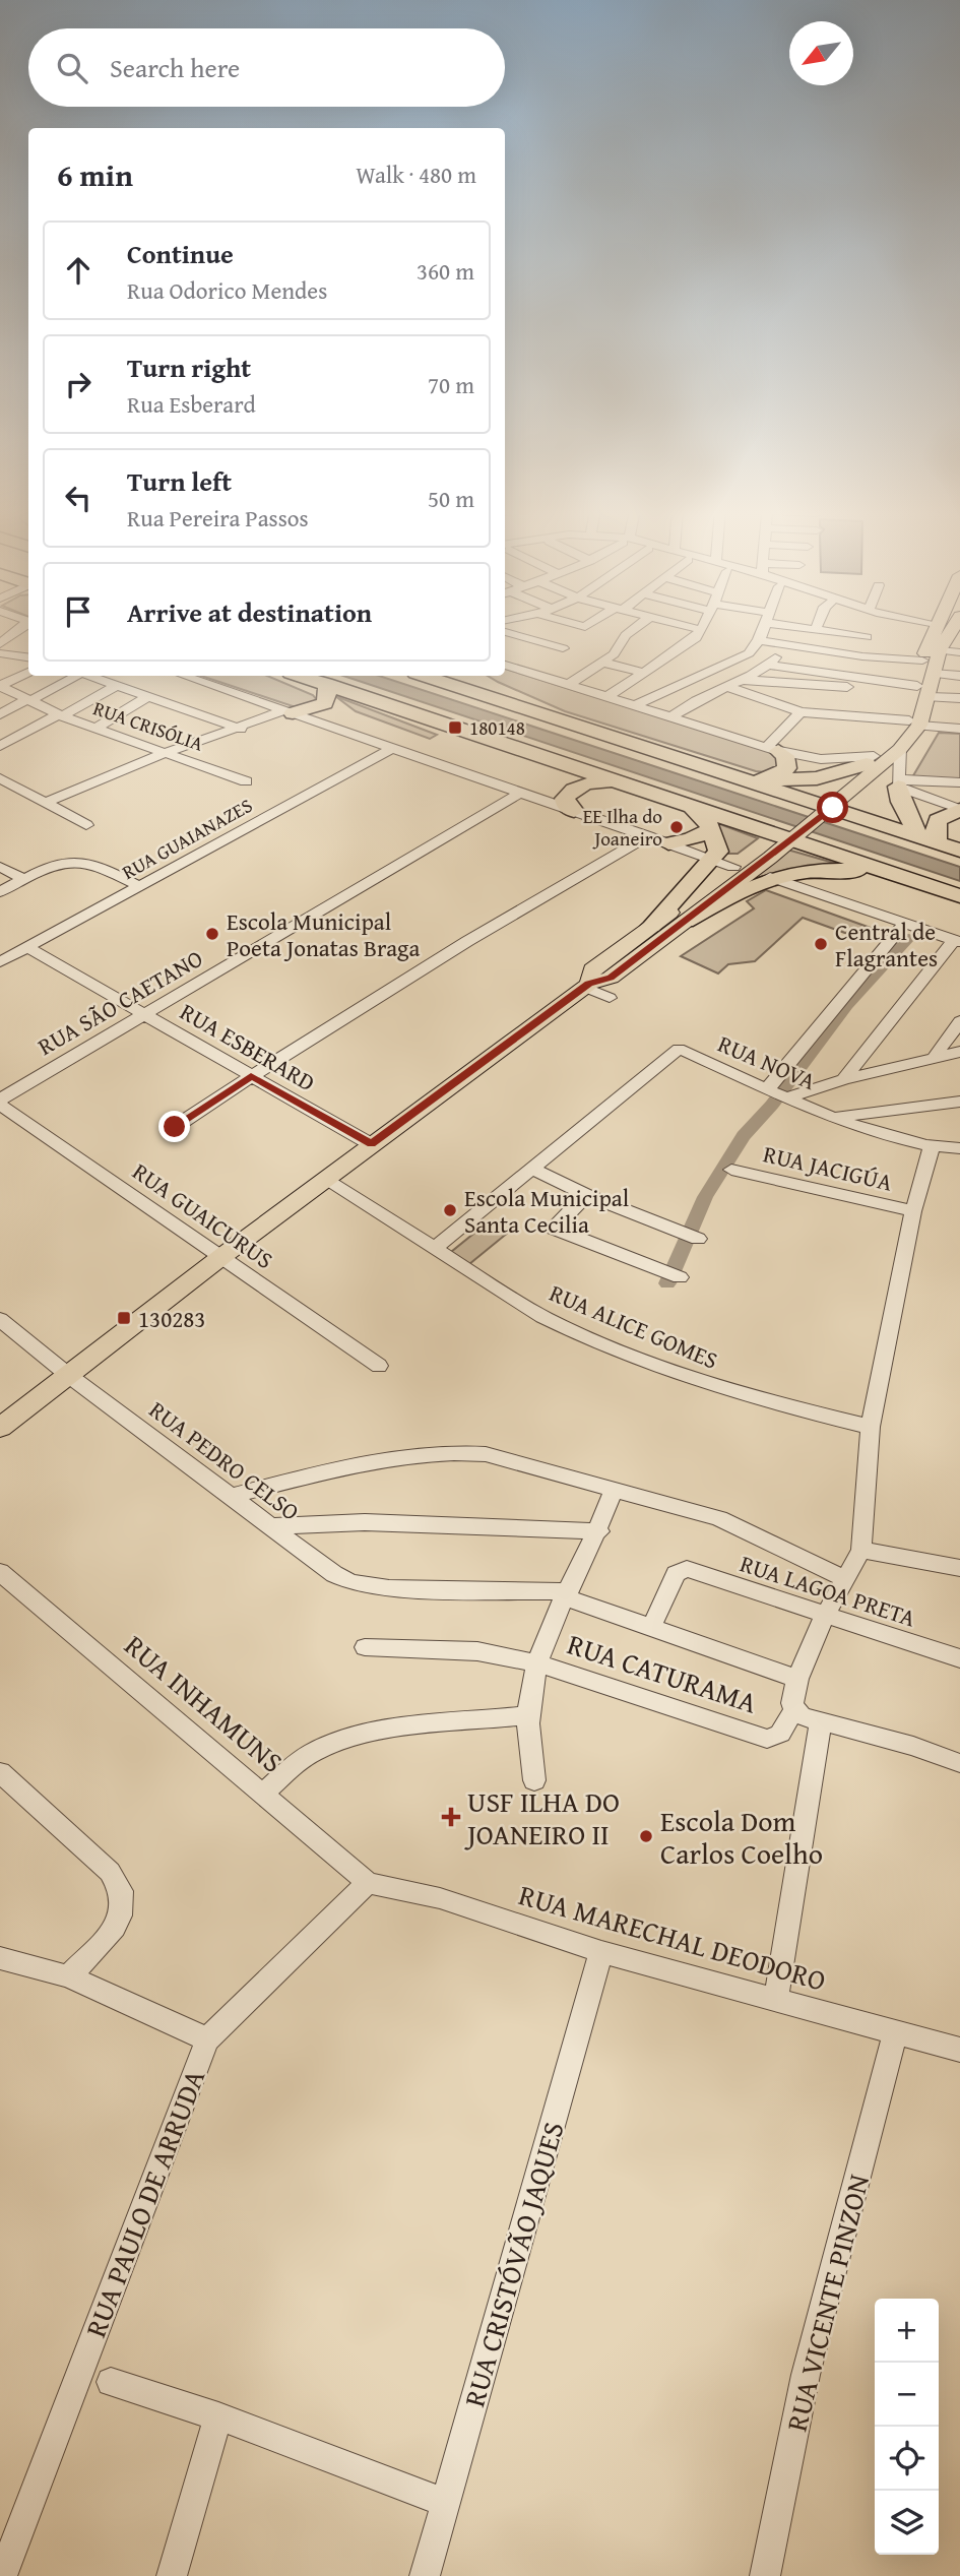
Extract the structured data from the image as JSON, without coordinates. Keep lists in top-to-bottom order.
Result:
{
  "streets": {
    "street": [
      "RUA CRISÓLIA",
      "RUA GUAIANAZES",
      "RUA SÃO CAETANO",
      "RUA ESBERARD",
      "RUA NOVA",
      "RUA JACIGÚA",
      "RUA GUAICURUS",
      "RUA ALICE GOMES",
      "RUA PEDRO CELSO",
      "RUA LAGOA PRETA",
      "RUA CATURAMA",
      "RUA INHAMUNS",
      "RUA MARECHAL DEODORO",
      "RUA PAULO DE ARRUDA",
      "RUA CRISTÓVÃO JAQUES",
      "RUA VICENTE PINZON"
    ]
  },
  "crossings": [
    ["RUA GUAIANAZES", "RUA ESBERARD"],
    ["RUA SÃO CAETANO", "RUA ESBERARD"],
    ["RUA PEDRO CELSO", "RUA CATURAMA"],
    ["RUA LAGOA PRETA", "RUA CATURAMA"],
    ["RUA INHAMUNS", "RUA MARECHAL DEODORO"],
    ["RUA INHAMUNS", "RUA PAULO DE ARRUDA"],
    ["RUA MARECHAL DEODORO", "RUA PAULO DE ARRUDA"],
    ["RUA MARECHAL DEODORO", "RUA CRISTÓVÃO JAQUES"],
    ["RUA MARECHAL DEODORO", "RUA VICENTE PINZON"]
  ],
  "places": {
    "transit": ["180148", "130283"],
    "other": [
      "EE Ilha do Joaneiro",
      "Escola Municipal Poeta Jonatas Braga",
      "Central de Flagrantes",
      "Escola Municipal Santa Cecilia",
      "Escola Dom Carlos Coelho"
    ],
    "health": ["USF ILHA DO JOANEIRO II"]
  },
  "north": "bottom left",
  "page": {
    "search": "Search here",
    "heading": ["6 min", "Walk · 480 m"],
    "list": [
      ["Continue", "Rua Odorico Mendes", "360 m"],
      ["Turn right", "Rua Esberard", "70 m"],
      ["Turn left", "Rua Pereira Passos", "50 m"],
      "Arrive at destination"
    ],
    "map_buttons": ["+", "−"]
  }
}
